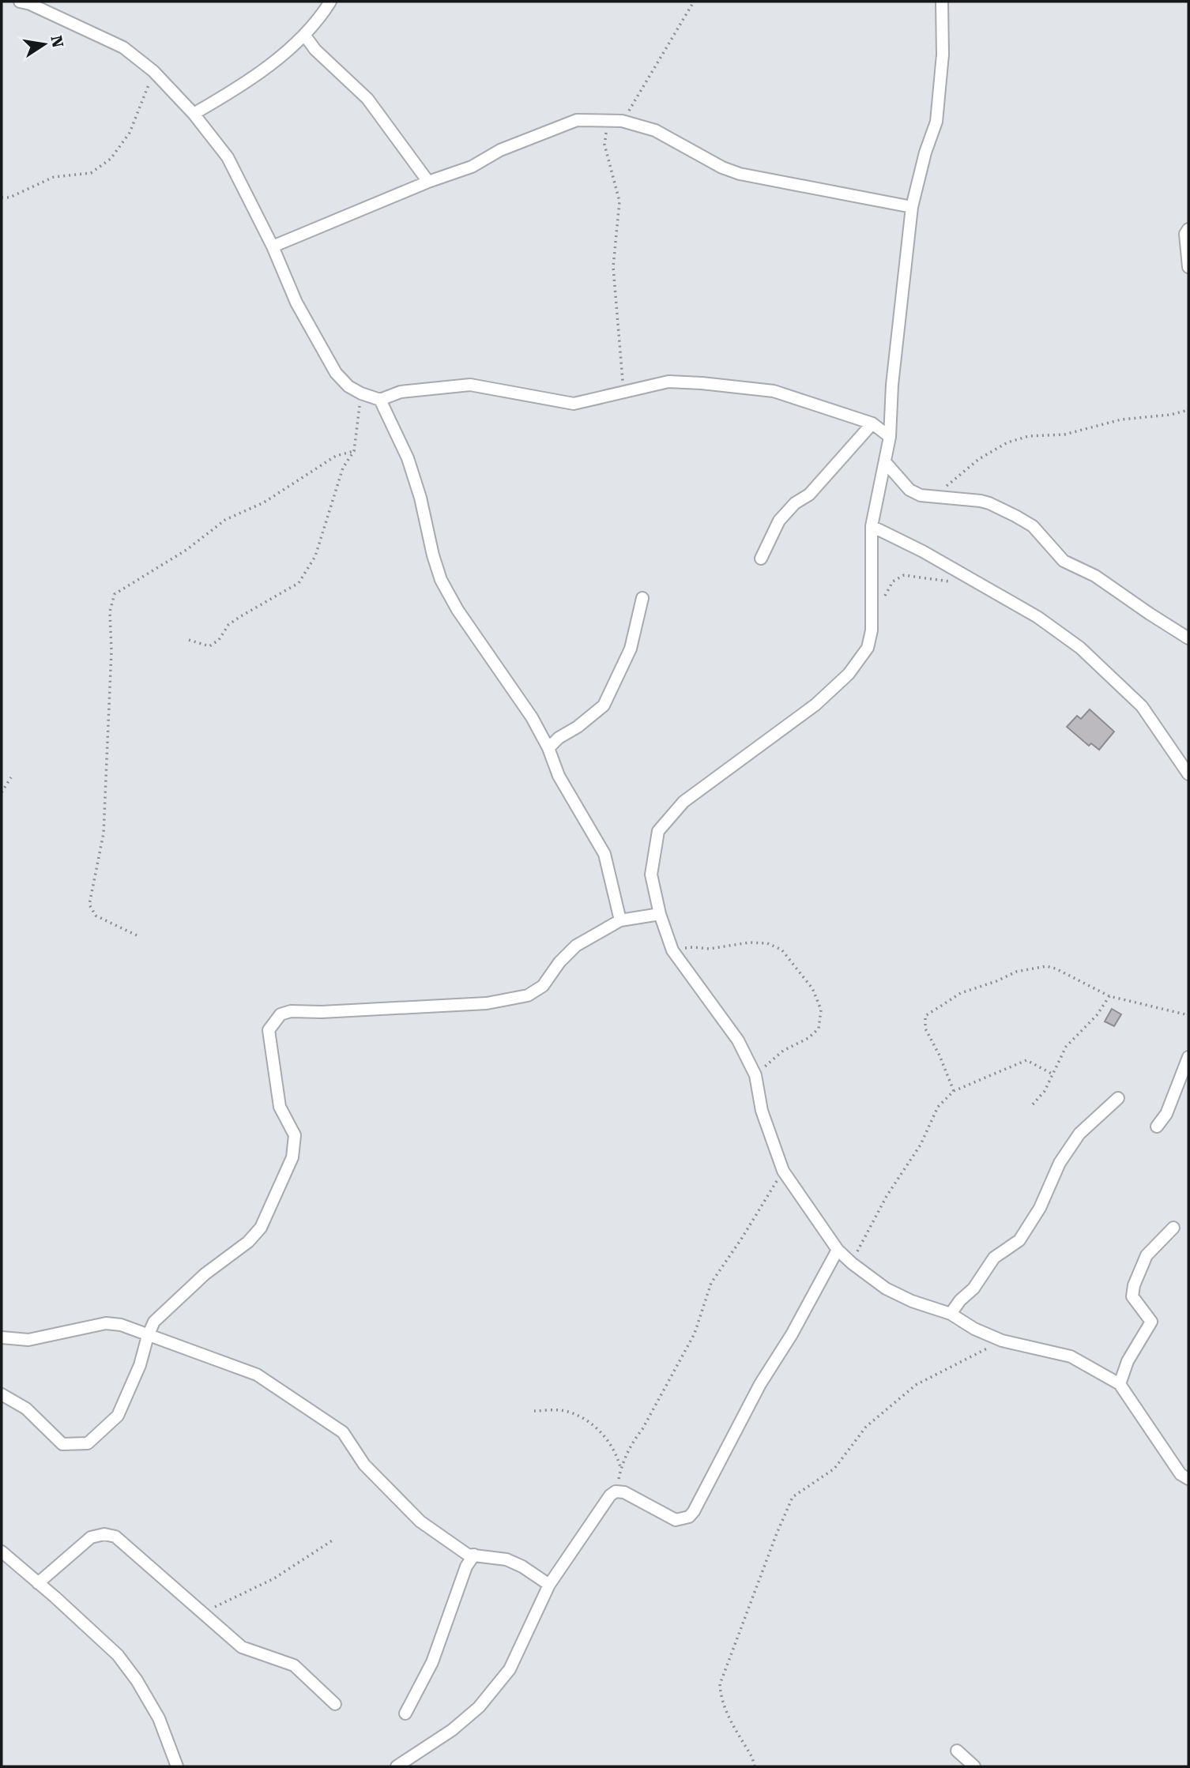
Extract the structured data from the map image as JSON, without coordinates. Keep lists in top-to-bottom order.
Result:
{
  "north": "right"
}
